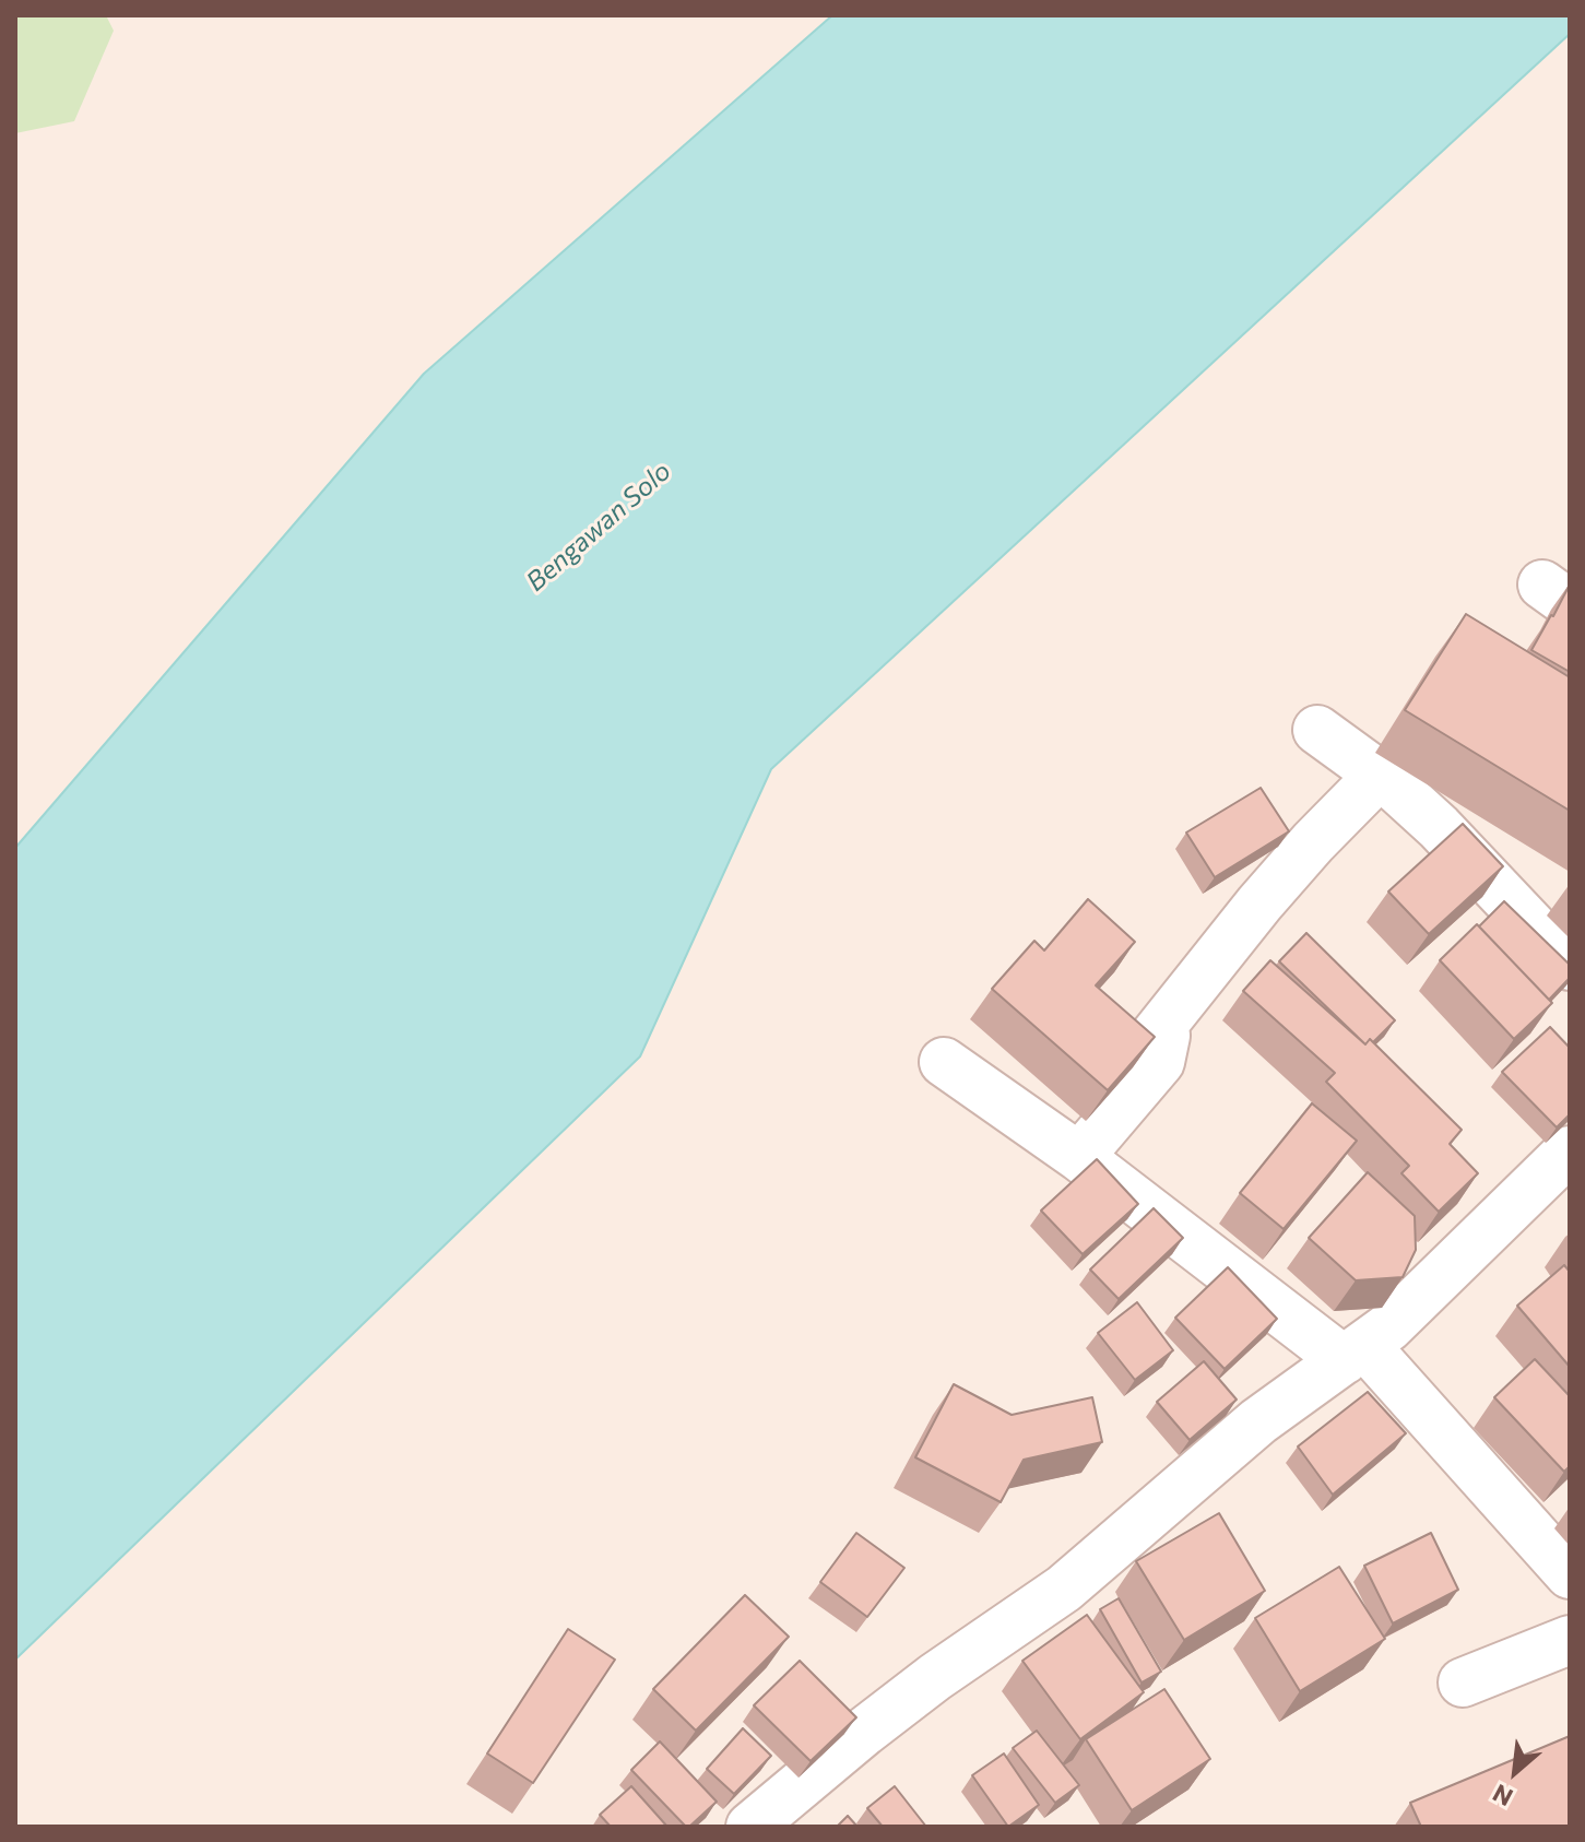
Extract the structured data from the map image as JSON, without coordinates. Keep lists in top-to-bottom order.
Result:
{
  "water": ["Bengawan Solo"],
  "north": "bottom left"
}
